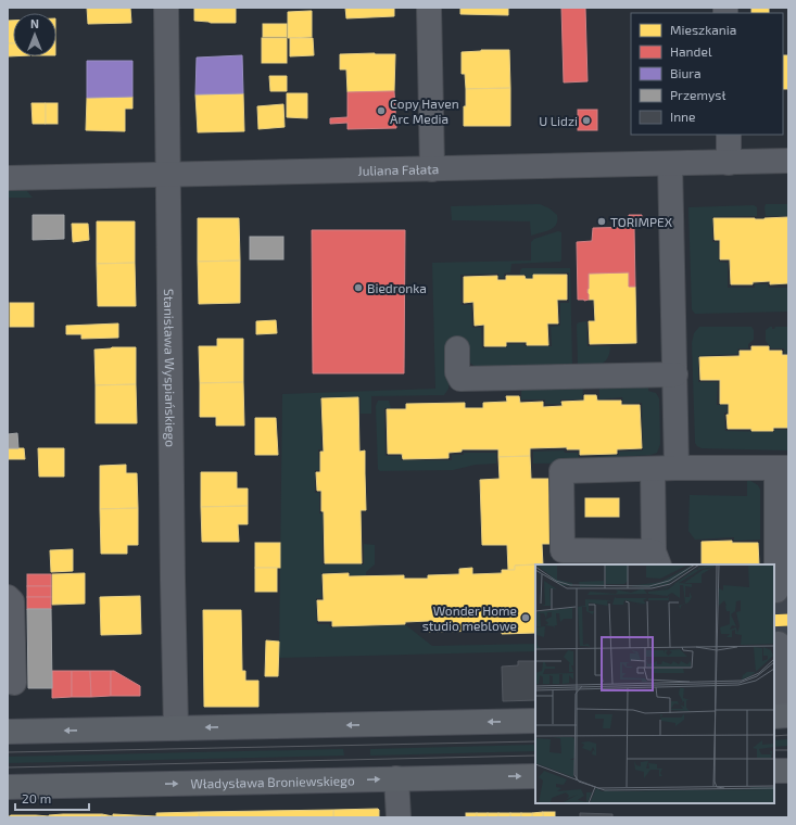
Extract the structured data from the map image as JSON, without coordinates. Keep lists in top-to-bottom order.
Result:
{
  "streets": {
    "main road": ["Władysława Broniewskiego"],
    "street": ["Juliana Fałata", "Stanisława Wyspiańskiego"]
  },
  "crossings": [
    ["Juliana Fałata", "Stanisława Wyspiańskiego"]
  ],
  "places": [
    "Copy Haven Arc Media",
    "U Lidzi",
    "TORIMPEX",
    "Biedronka",
    "Wonder Home studio meblowe"
  ],
  "legend": [
    "Mieszkania",
    "Handel",
    "Biura",
    "Przemysł",
    "Inne"
  ],
  "scale_bar": "20 m",
  "north": "top"
}
